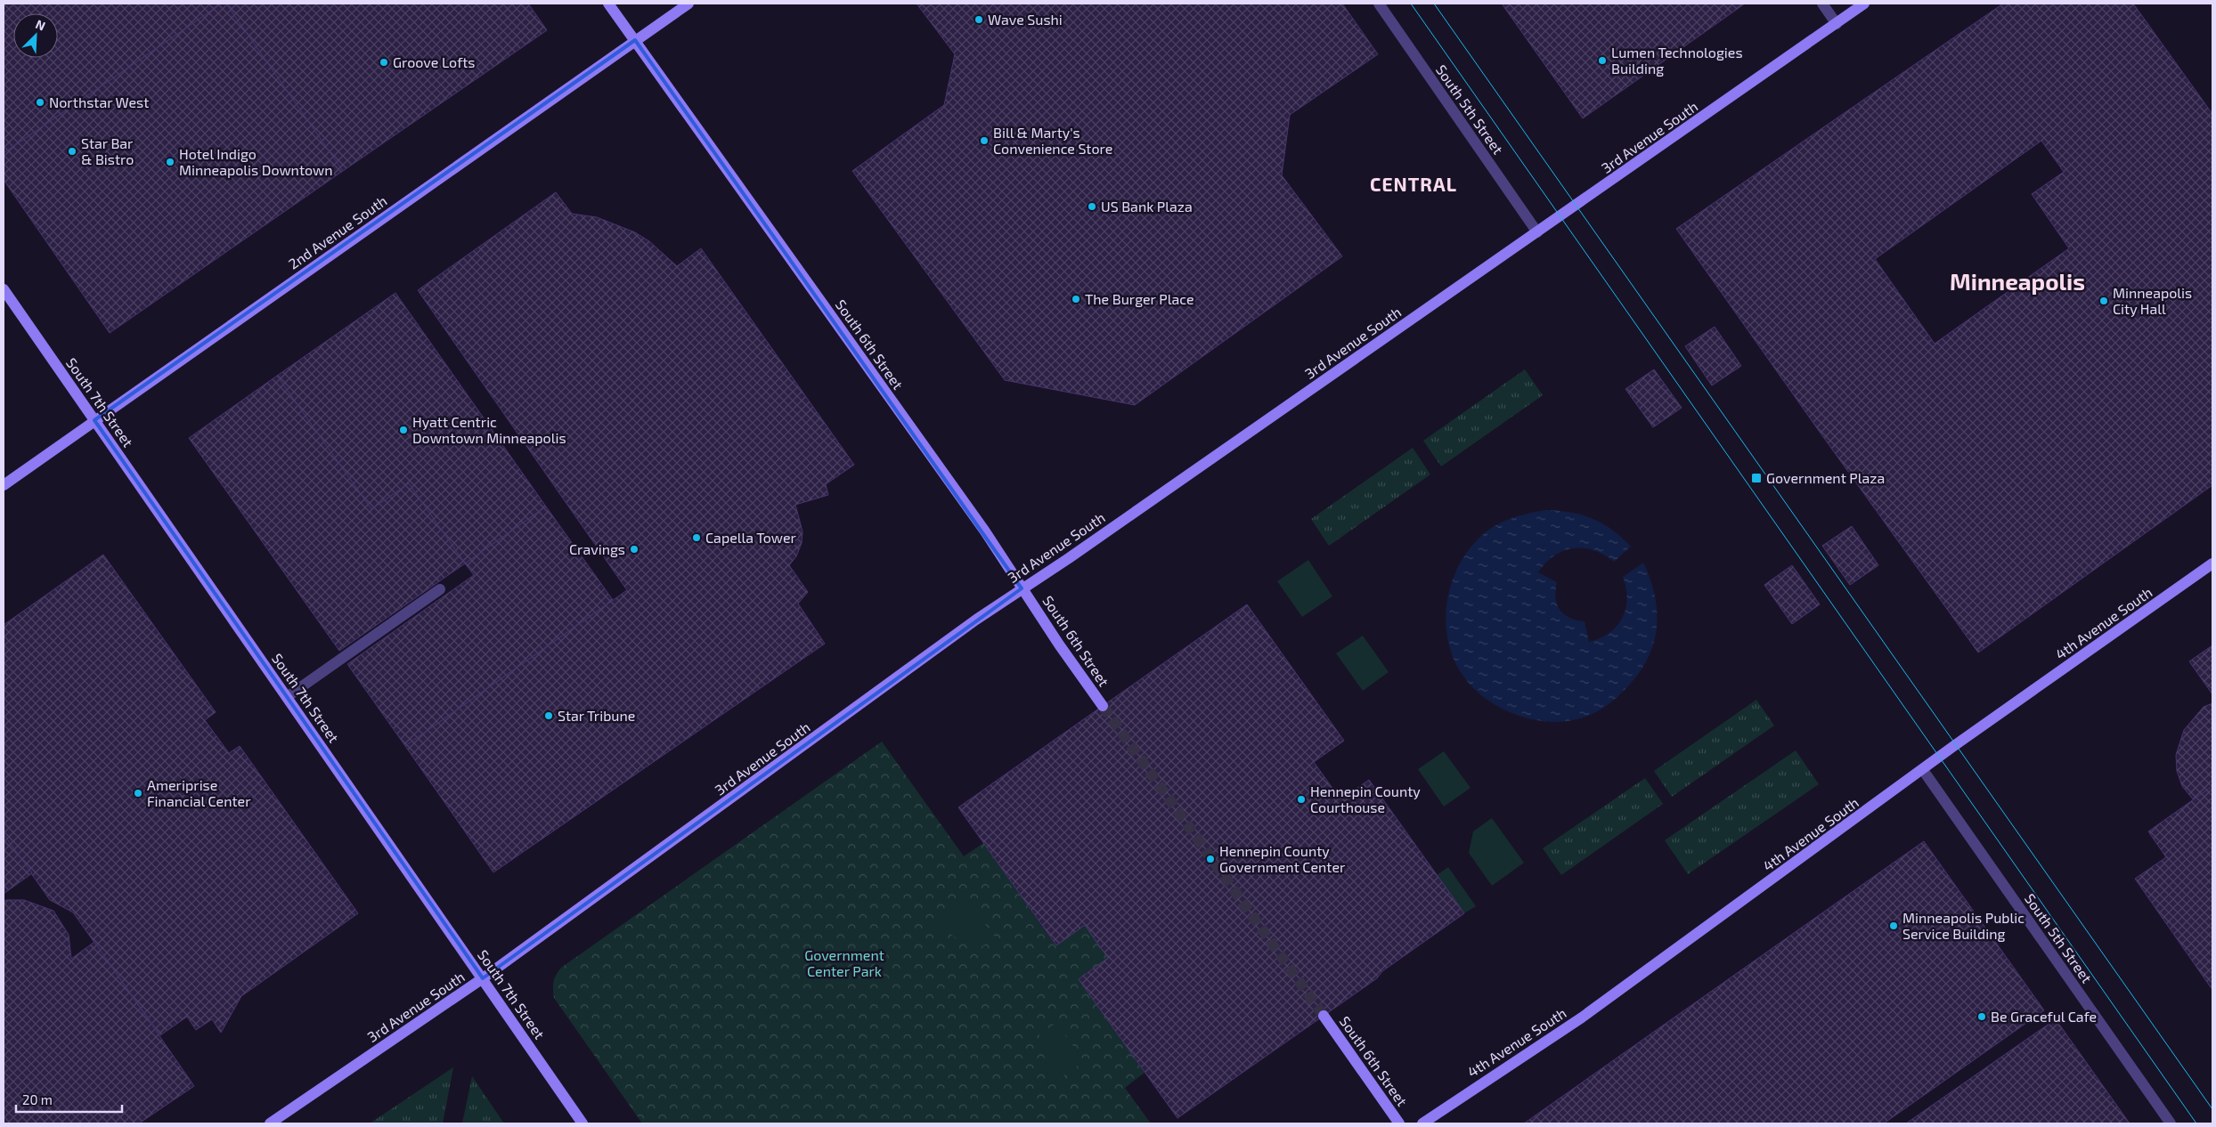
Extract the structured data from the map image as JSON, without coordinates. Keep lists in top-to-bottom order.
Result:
{
  "streets": {
    "main road": [
      "3rd Avenue South",
      "2nd Avenue South",
      "South 6th Street",
      "South 7th Street",
      "4th Avenue South"
    ],
    "street": ["South 5th Street"]
  },
  "crossings": [
    ["South 5th Street", "3rd Avenue South"],
    ["South 5th Street", "4th Avenue South"],
    ["3rd Avenue South", "South 6th Street"],
    ["3rd Avenue South", "South 7th Street"],
    ["2nd Avenue South", "South 6th Street"],
    ["2nd Avenue South", "South 7th Street"]
  ],
  "districts": ["CENTRAL", "Minneapolis"],
  "parks": ["Government Center Park"],
  "places": {
    "other": [
      "Wave Sushi",
      "Lumen Technologies Building",
      "Groove Lofts",
      "Northstar West",
      "Bill & Marty's Convenience Store",
      "Star Bar & Bistro",
      "Hotel Indigo Minneapolis Downtown",
      "US Bank Plaza",
      "The Burger Place",
      "Minneapolis City Hall",
      "Hyatt Centric Downtown Minneapolis",
      "Capella Tower",
      "Cravings",
      "Star Tribune",
      "Ameriprise Financial Center",
      "Hennepin County Courthouse",
      "Hennepin County Government Center",
      "Minneapolis Public Service Building",
      "Be Graceful Cafe"
    ],
    "transit": ["Government Plaza"]
  },
  "scale_bar": "20 m",
  "north": "top right"
}
